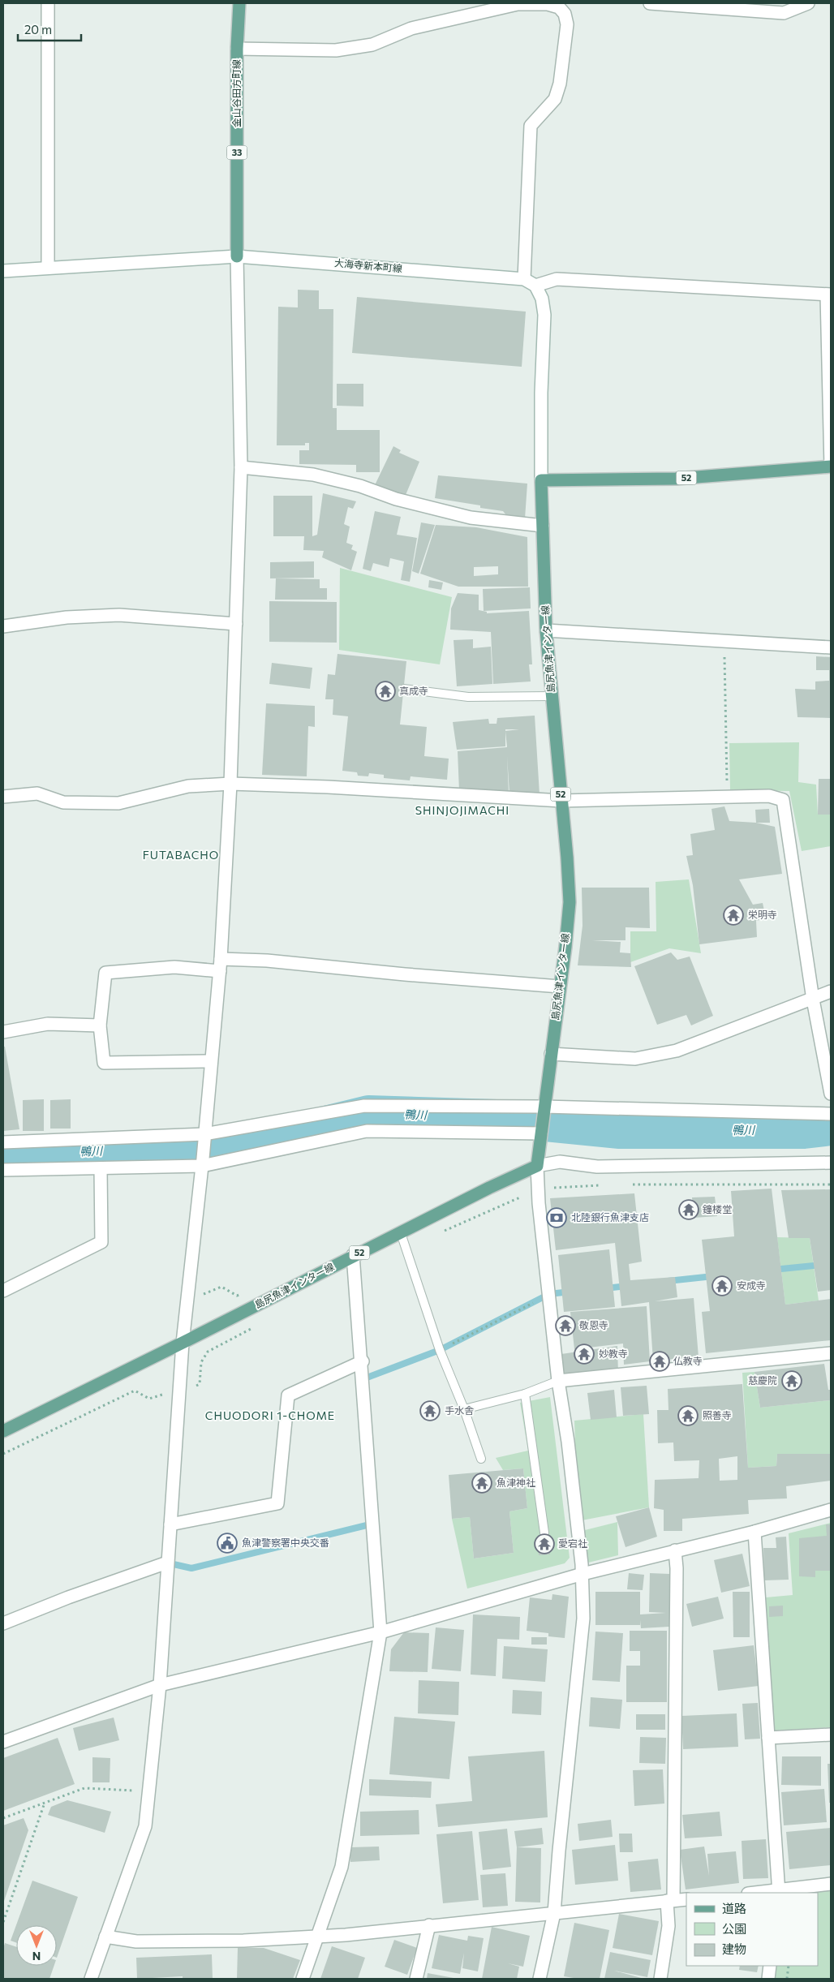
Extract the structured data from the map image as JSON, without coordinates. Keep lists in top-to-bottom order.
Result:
{
  "streets": {
    "main road": [
      "金山谷田方町線",
      "33",
      "52",
      "島尻魚津インター線"
    ],
    "street": ["大海寺新本町線"]
  },
  "crossings": [
    ["金山谷田方町線", "大海寺新本町線"],
    ["52", "島尻魚津インター線"]
  ],
  "districts": ["SHINJOJIMACHI", "FUTABACHO", "CHUODORI 1-CHOME"],
  "water": ["鴨川"],
  "places": {
    "temple": [
      "真成寺",
      "栄明寺",
      "鐘楼堂",
      "安成寺",
      "敬恩寺",
      "妙教寺",
      "仏教寺",
      "慈慶院",
      "手水舎",
      "照善寺",
      "魚津神社",
      "愛宕社"
    ],
    "bank": ["北陸銀行魚津支店"],
    "public building": ["魚津警察署中央交番"]
  },
  "legend": ["道路", "公園", "建物"],
  "scale_bar": "20 m",
  "north": "bottom"
}
